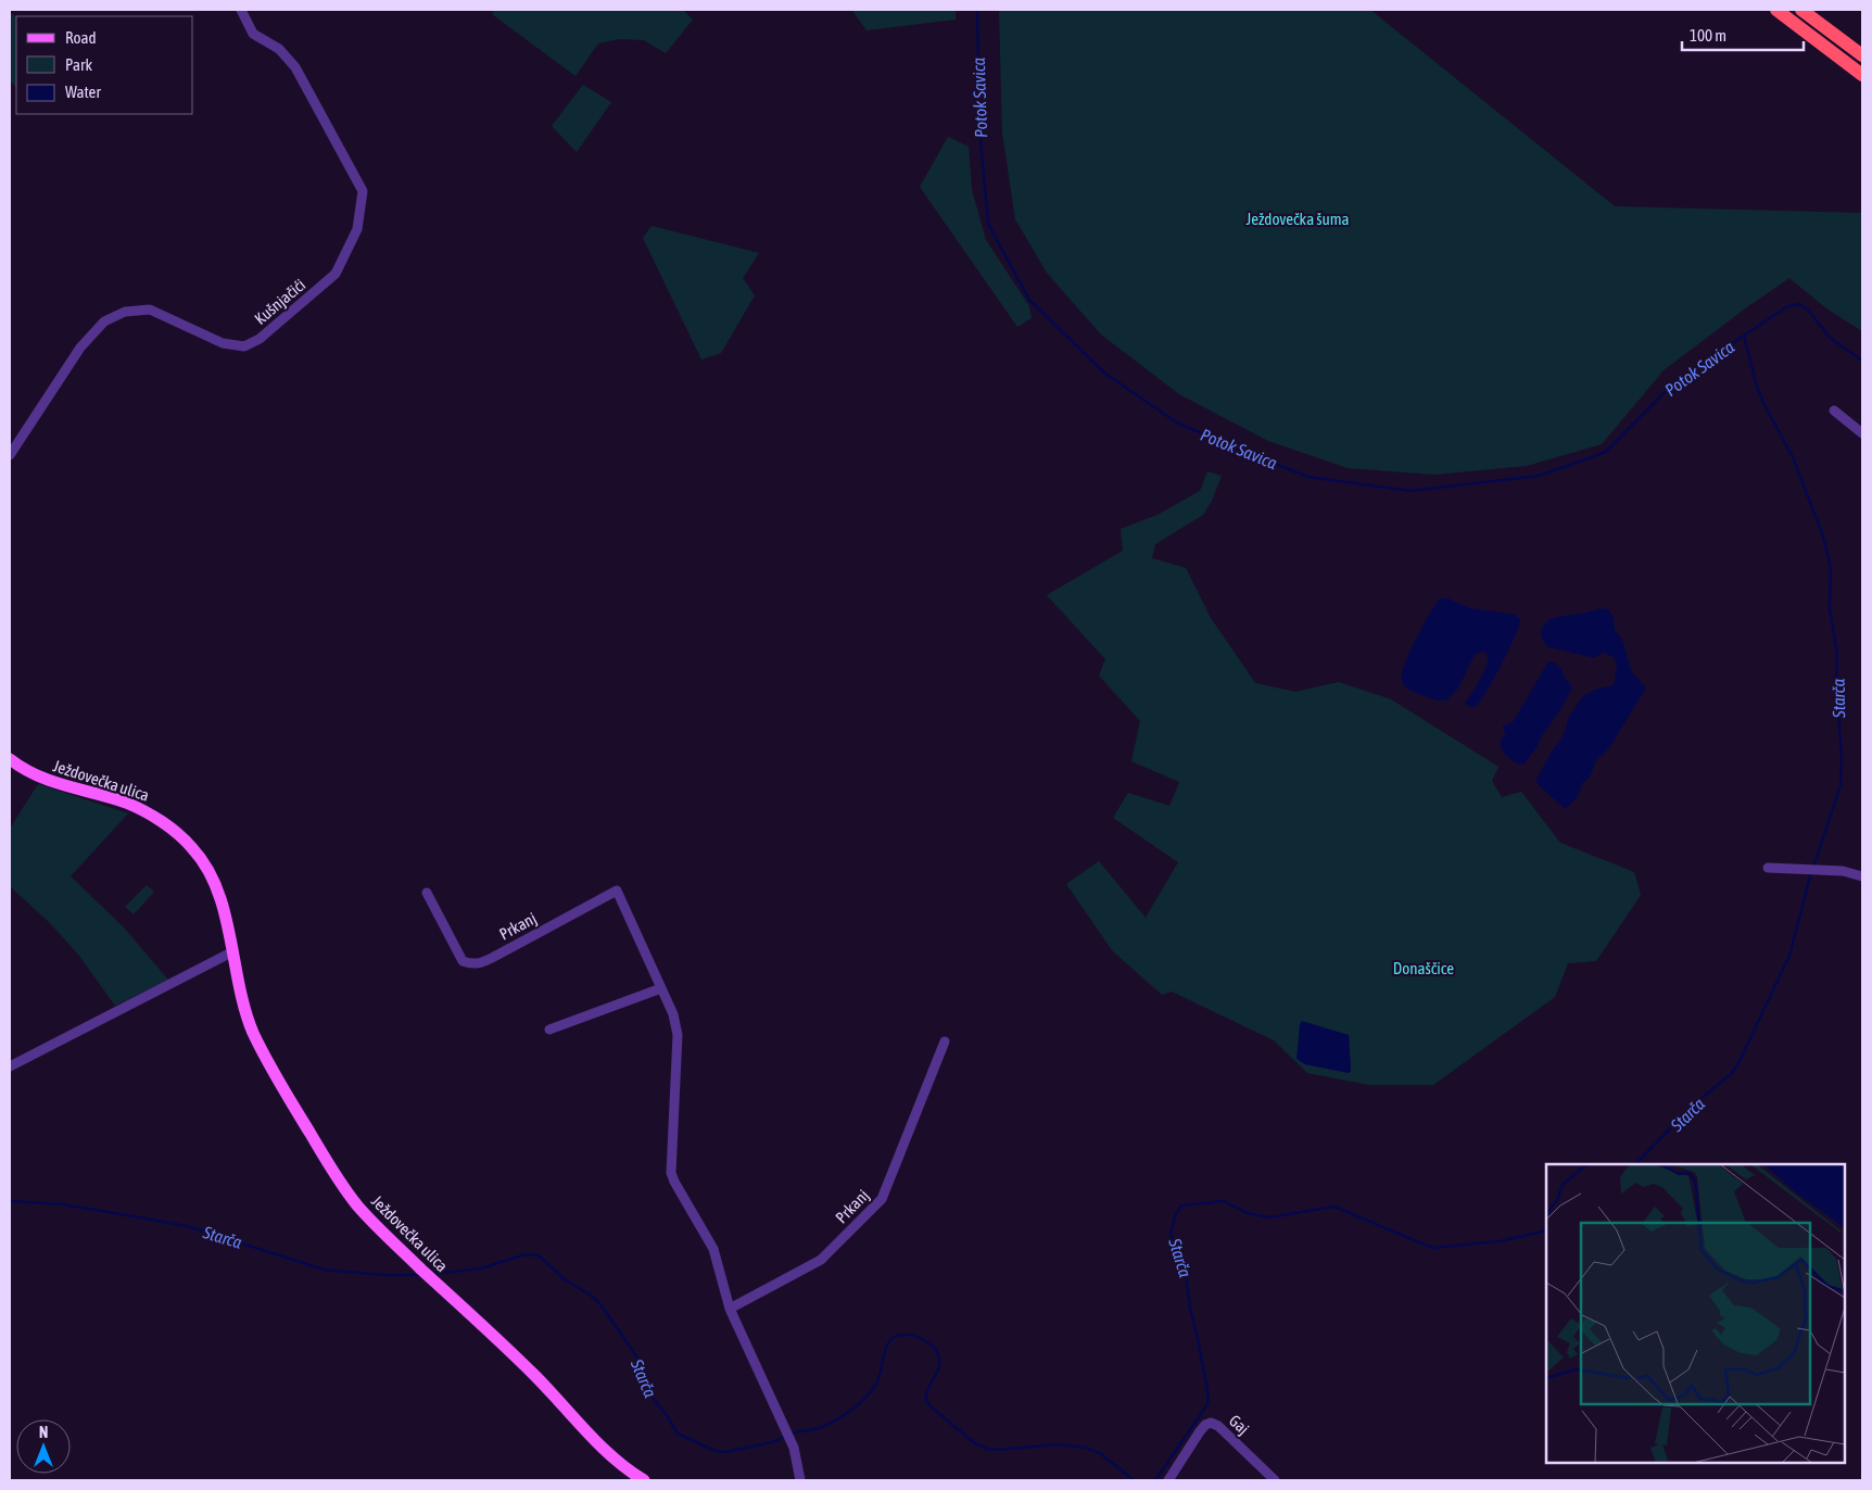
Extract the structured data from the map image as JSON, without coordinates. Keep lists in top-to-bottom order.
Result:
{
  "streets": {
    "main road": ["Ježdovečka ulica"],
    "street": ["Kušnjačići", "Prkanj", "Gaj"]
  },
  "water": ["Potok Savica", "Starča"],
  "parks": ["Ježdovečka šuma", "Donaščice"],
  "legend": ["Road", "Park", "Water"],
  "scale_bar": "100 m",
  "north": "top"
}
